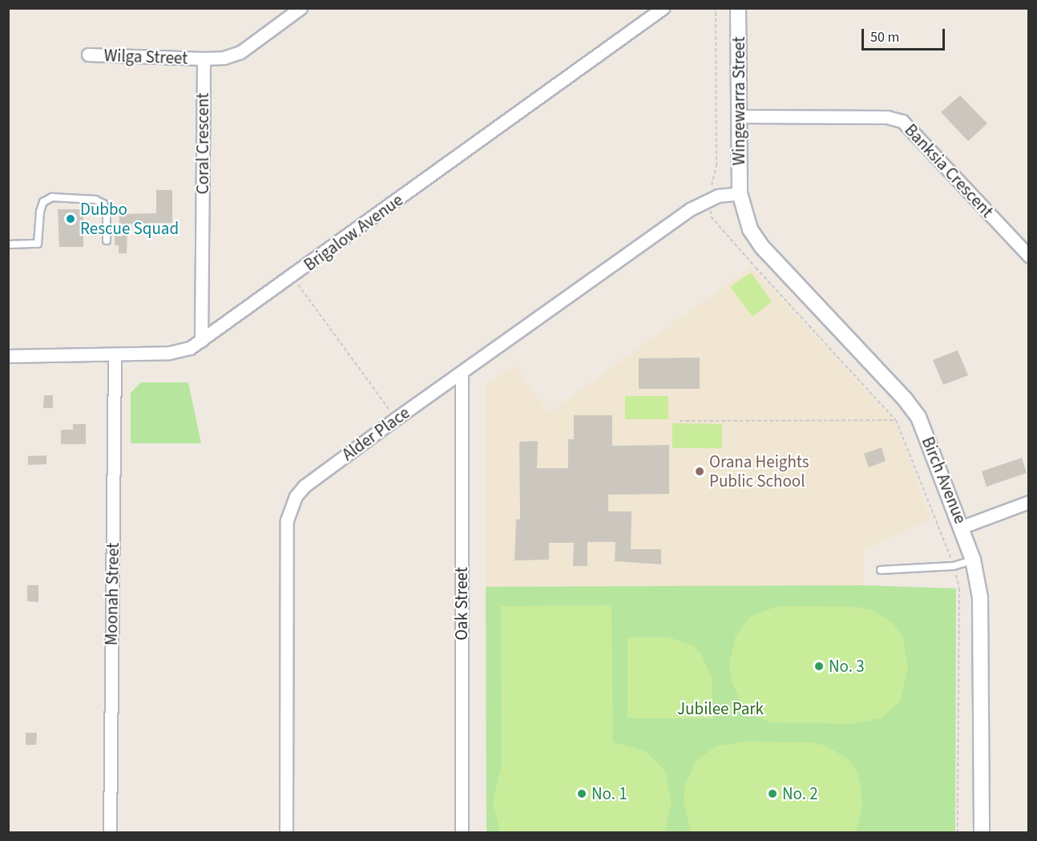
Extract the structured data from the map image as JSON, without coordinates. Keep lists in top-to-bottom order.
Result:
{
  "streets": {
    "street": [
      "Wilga Street",
      "Wingewarra Street",
      "Coral Crescent",
      "Banksia Crescent",
      "Brigalow Avenue",
      "Alder Place",
      "Birch Avenue",
      "Moonah Street",
      "Oak Street"
    ]
  },
  "crossings": [
    ["Wilga Street", "Coral Crescent"],
    ["Wingewarra Street", "Banksia Crescent"],
    ["Wingewarra Street", "Alder Place"],
    ["Wingewarra Street", "Birch Avenue"],
    ["Coral Crescent", "Brigalow Avenue"],
    ["Brigalow Avenue", "Moonah Street"],
    ["Alder Place", "Birch Avenue"],
    ["Alder Place", "Oak Street"]
  ],
  "parks": ["Jubilee Park"],
  "places": [
    "Dubbo Rescue Squad",
    "Orana Heights Public School",
    "No. 3",
    "No. 1",
    "No. 2"
  ],
  "scale_bar": "50 m"
}
